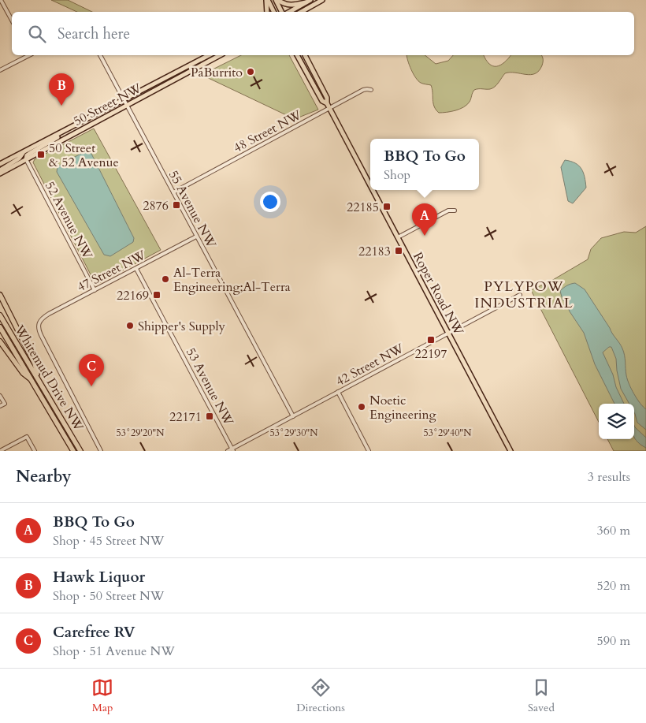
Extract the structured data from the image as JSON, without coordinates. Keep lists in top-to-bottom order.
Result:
{
  "streets": {
    "highway": ["Whitemud Drive NW"],
    "main road": ["50 Street NW", "Roper Road NW"],
    "street": [
      "48 Street NW",
      "55 Avenue NW",
      "52 Avenue NW",
      "47 Street NW",
      "42 Street NW",
      "53 Avenue NW"
    ]
  },
  "crossings": [
    ["50 Street NW", "55 Avenue NW"],
    ["50 Street NW", "52 Avenue NW"],
    ["48 Street NW", "55 Avenue NW"],
    ["48 Street NW", "Roper Road NW"],
    ["55 Avenue NW", "47 Street NW"],
    ["55 Avenue NW", "42 Street NW"],
    ["52 Avenue NW", "47 Street NW"],
    ["47 Street NW", "53 Avenue NW"],
    ["Roper Road NW", "42 Street NW"],
    ["42 Street NW", "53 Avenue NW"]
  ],
  "districts": ["PYLYPOW INDUSTRIAL"],
  "places": {
    "other": [
      "PaBurrito",
      "Al-Terra Engineering;Al-Terra",
      "Shipper's Supply",
      "Noetic Engineering"
    ],
    "transit": [
      "50 Street & 52 Avenue",
      "2876",
      "22185",
      "22183",
      "22169",
      "22197",
      "22171"
    ]
  },
  "page": {
    "search": "Search here",
    "pins": ["B", "A", "C"],
    "popup": ["BBQ To Go", "Shop"],
    "heading": ["Nearby", "3 results"],
    "list": [
      {
        "mark": "A",
        "name": "BBQ To Go",
        "note": "Shop · 45 Street NW",
        "value": "360 m"
      },
      {
        "mark": "B",
        "name": "Hawk Liquor",
        "note": "Shop · 50 Street NW",
        "value": "520 m"
      },
      {
        "mark": "C",
        "name": "Carefree RV",
        "note": "Shop · 51 Avenue NW",
        "value": "590 m"
      }
    ],
    "nav": ["Map", "Directions", "Saved"]
  },
  "coordinates": ["53°29'20\"N", "53°29'30\"N", "53°29'40\"N"]
}
